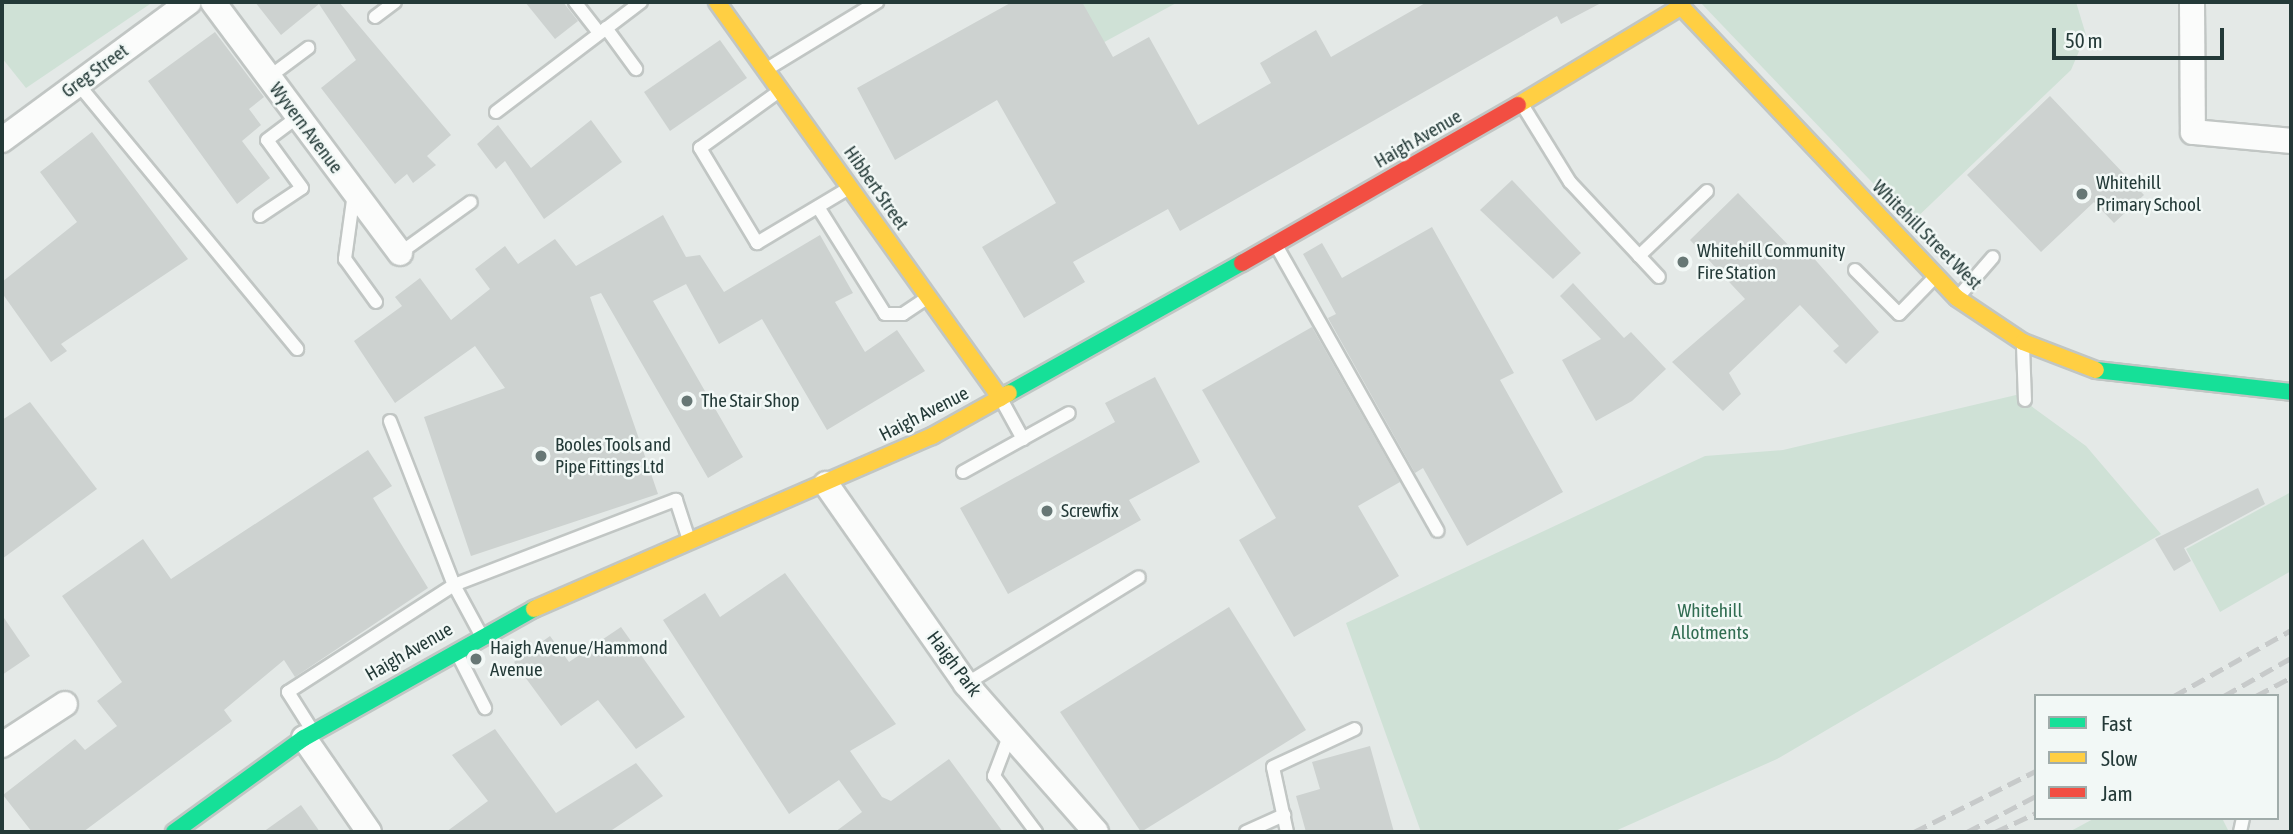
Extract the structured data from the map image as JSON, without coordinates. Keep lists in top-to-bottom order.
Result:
{
  "streets": {
    "street": [
      "Greg Street",
      "Wyvern Avenue",
      "Haigh Avenue",
      "Hibbert Street",
      "Whitehill Street West",
      "Haigh Park"
    ]
  },
  "crossings": [
    ["Haigh Avenue", "Hibbert Street"],
    ["Haigh Avenue", "Whitehill Street West"],
    ["Haigh Avenue", "Haigh Park"]
  ],
  "parks": ["Whitehill Allotments"],
  "places": [
    "Whitehill Primary School",
    "Whitehill Community Fire Station",
    "The Stair Shop",
    "Booles Tools and Pipe Fittings Ltd",
    "Screwfix",
    "Haigh Avenue/Hammond Avenue"
  ],
  "legend": ["Fast", "Slow", "Jam"],
  "scale_bar": "50 m"
}
